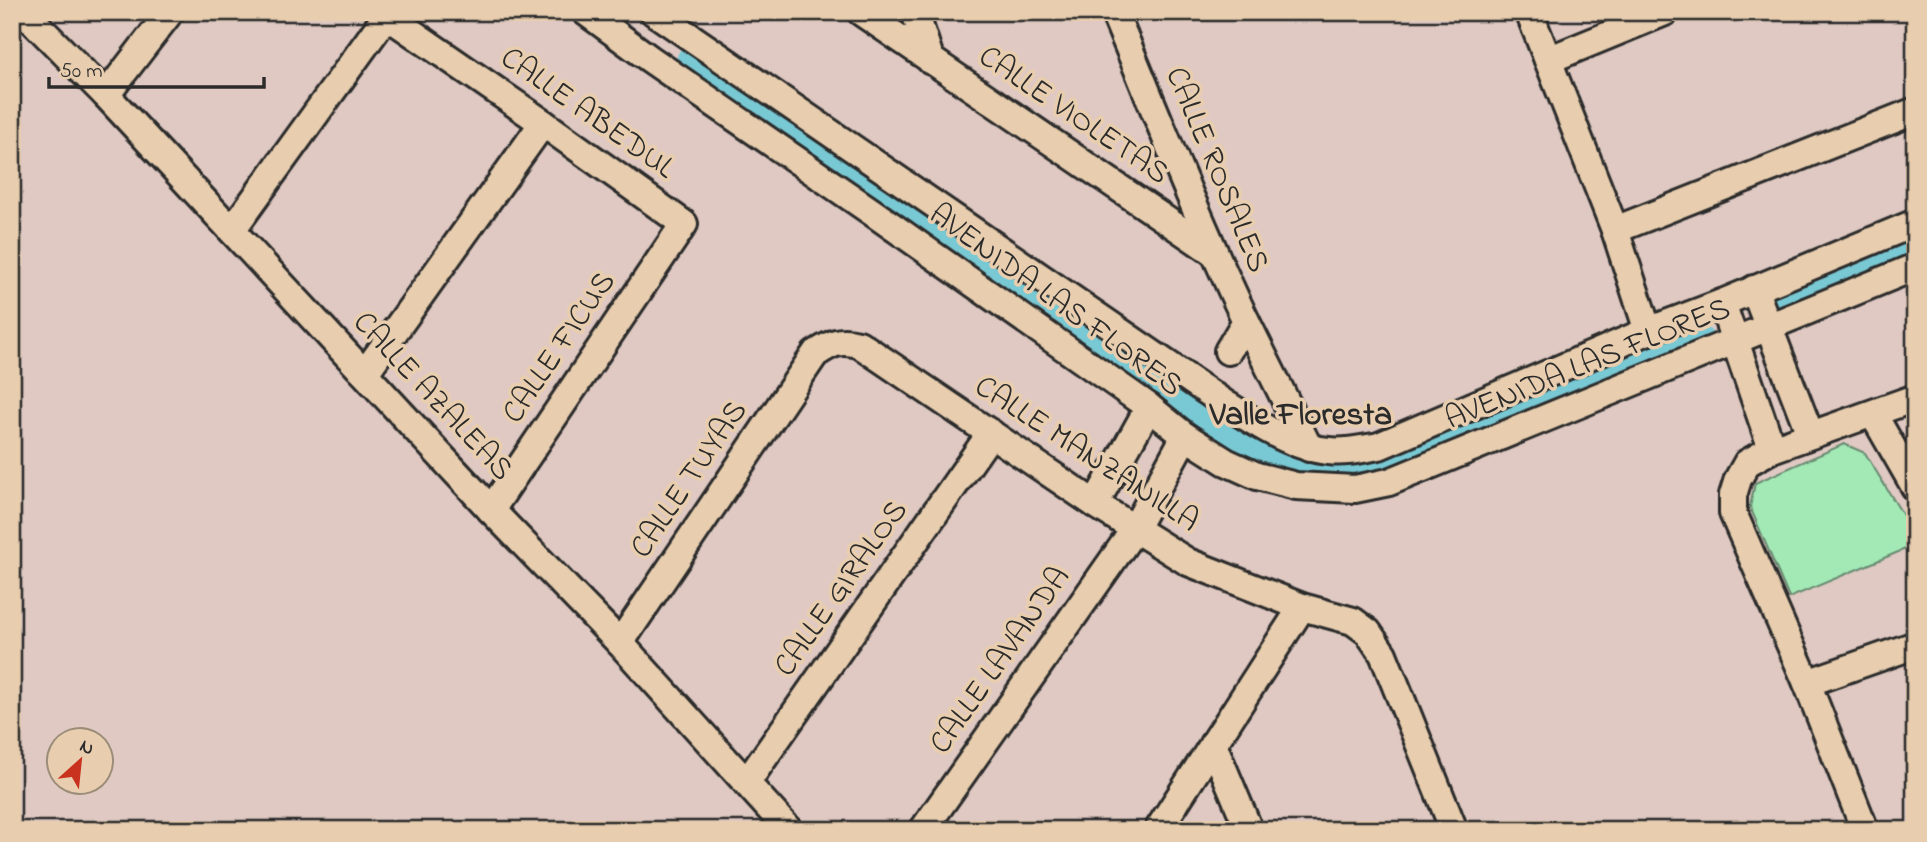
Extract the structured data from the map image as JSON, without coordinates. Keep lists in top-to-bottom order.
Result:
{
  "streets": {
    "street": [
      "CALLE ABEDUL",
      "CALLE VIOLETAS",
      "CALLE ROSALES",
      "AVENIDA LAS FLORES",
      "CALLE FICUS",
      "CALLE AZALEAS",
      "CALLE MANZANILLA",
      "CALLE TUYAS",
      "CALLE GIRALOS",
      "CALLE LAVANDA"
    ]
  },
  "crossings": [
    ["CALLE ABEDUL", "CALLE FICUS"],
    ["CALLE VIOLETAS", "CALLE ROSALES"],
    ["AVENIDA LAS FLORES", "CALLE LAVANDA"],
    ["CALLE FICUS", "CALLE AZALEAS"],
    ["CALLE AZALEAS", "CALLE TUYAS"],
    ["CALLE AZALEAS", "CALLE GIRALOS"],
    ["CALLE MANZANILLA", "CALLE TUYAS"],
    ["CALLE MANZANILLA", "CALLE GIRALOS"],
    ["CALLE MANZANILLA", "CALLE LAVANDA"]
  ],
  "districts": ["Valle Floresta"],
  "scale_bar": "50 m",
  "north": "top right"
}
